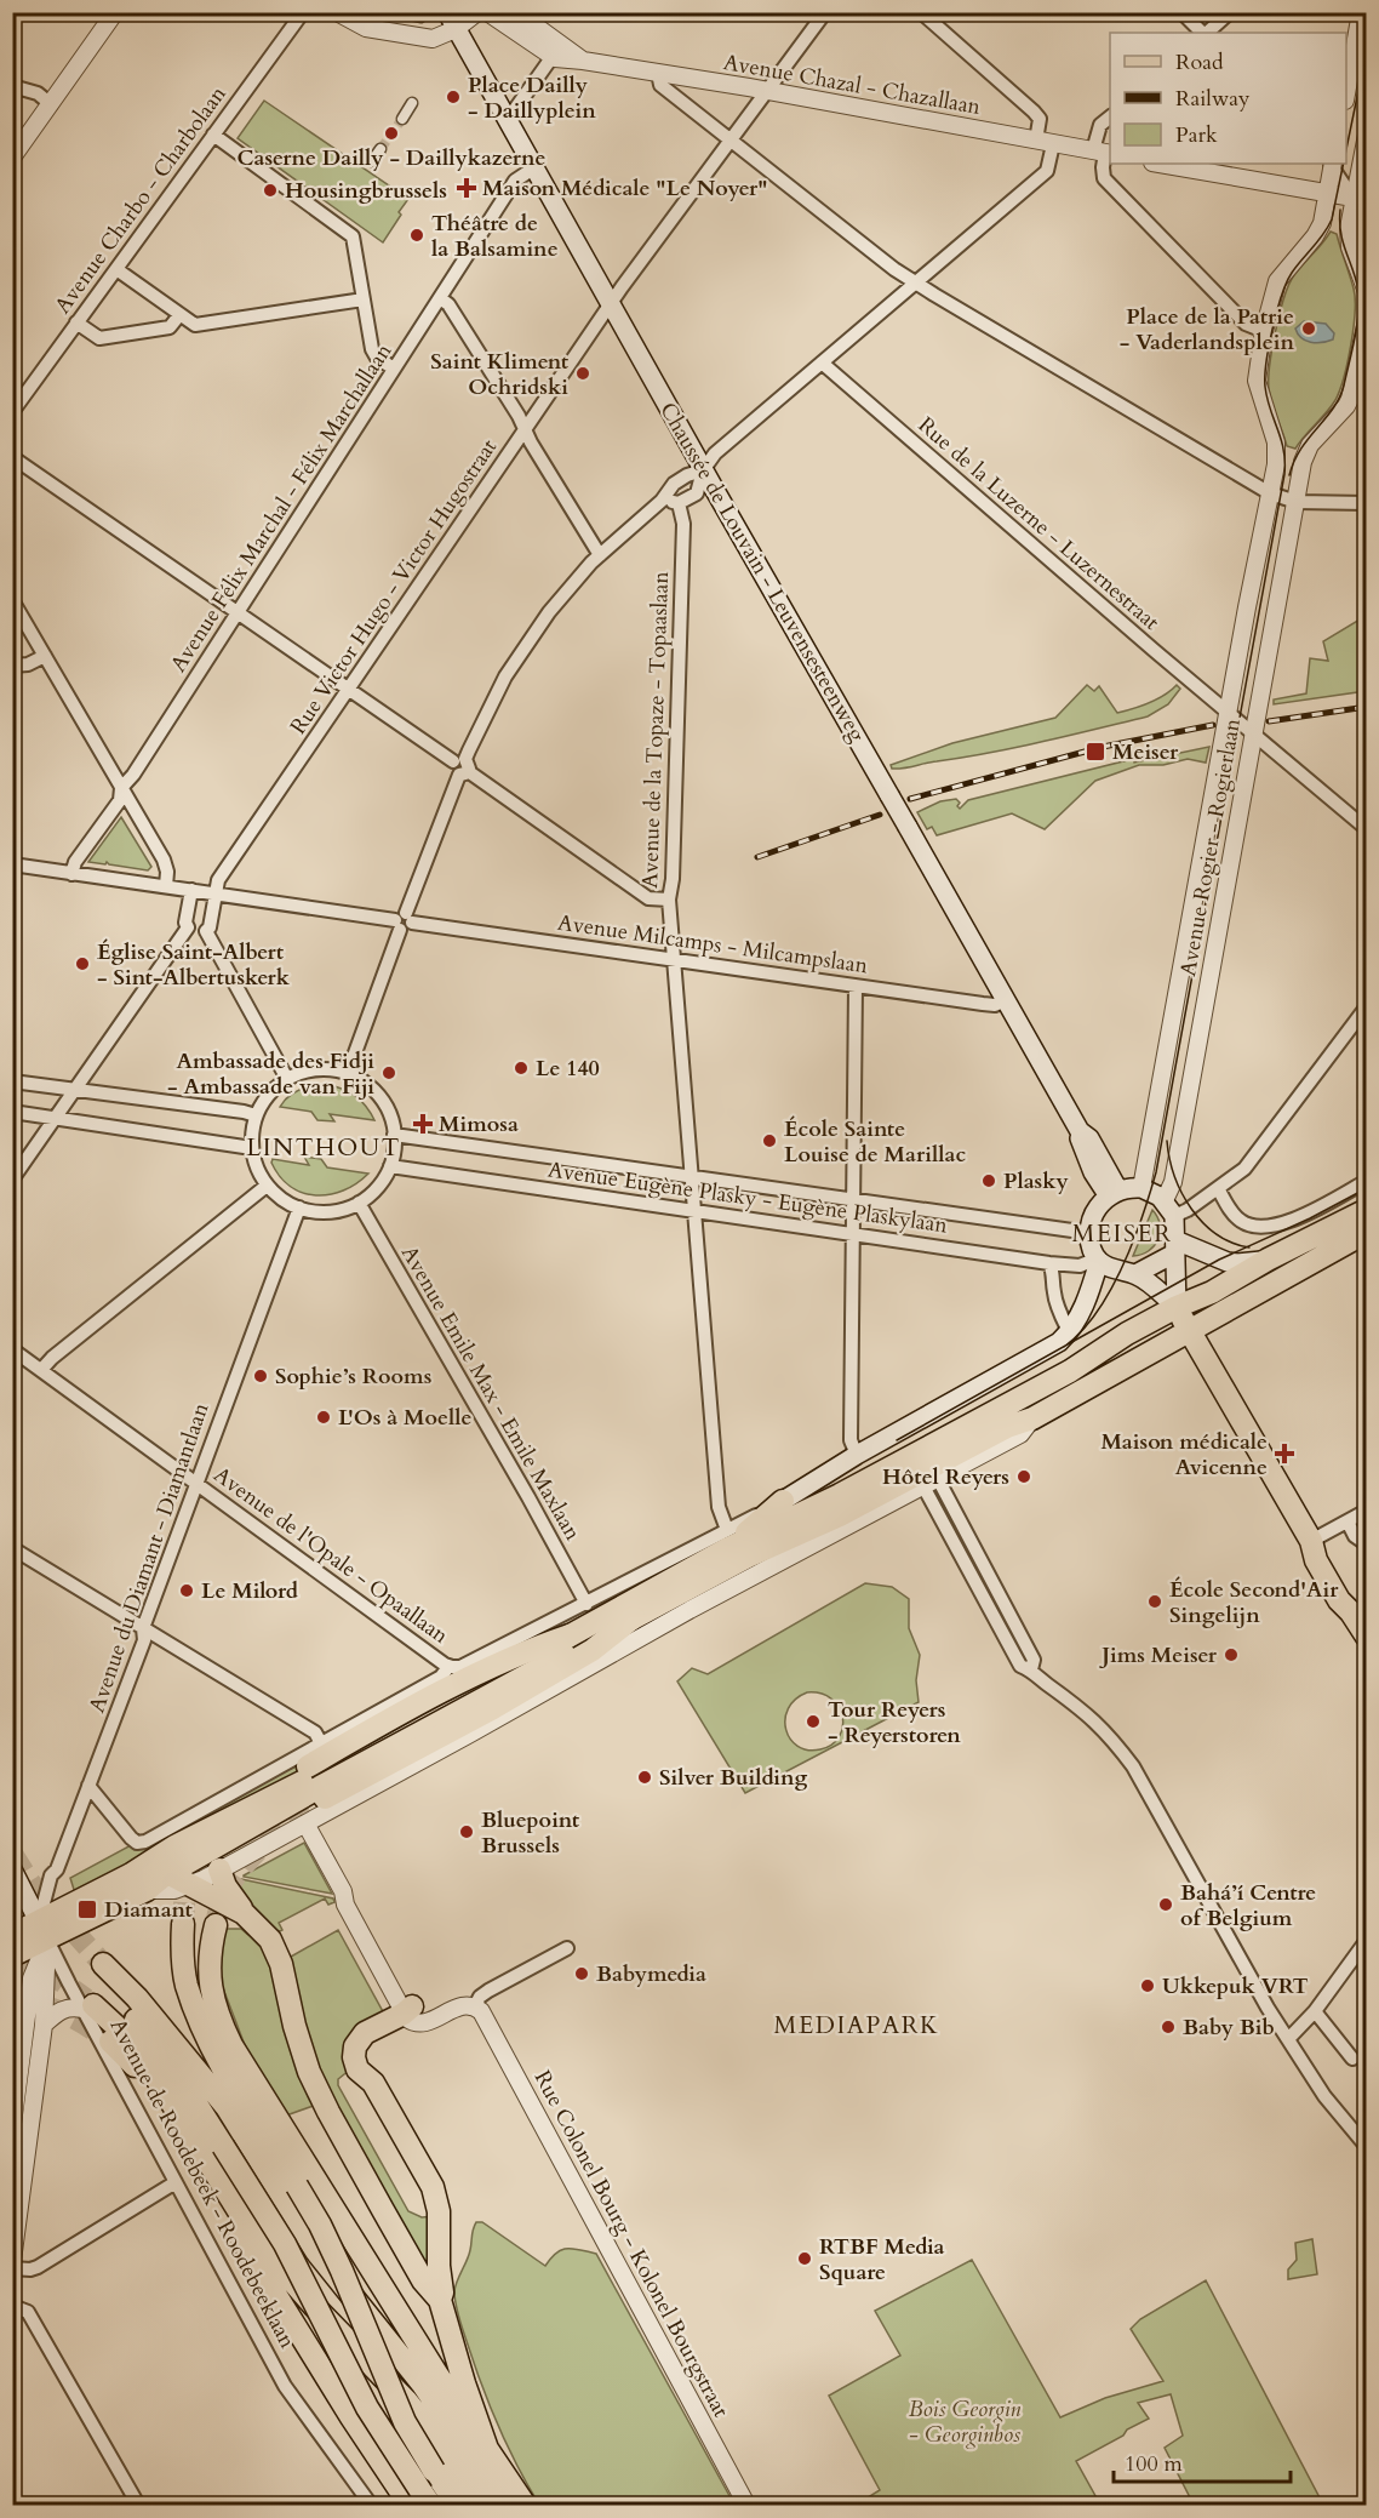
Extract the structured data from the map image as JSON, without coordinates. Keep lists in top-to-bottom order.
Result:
{
  "streets": {
    "main road": ["Chaussée de Louvain - Leuvensesteenweg", "Avenue de Roodebeek - Roodebeeklaan"],
    "street": [
      "Avenue Chazal - Chazallaan",
      "Avenue Charbo - Charbolaan",
      "Avenue Félix Marchal - Félix Marchallaan",
      "Rue de la Luzerne - Luzernestraat",
      "Rue Victor Hugo - Victor Hugostraat",
      "Avenue de la Topaze - Topaaslaan",
      "Avenue Rogier - Rogierlaan",
      "Avenue Milcamps - Milcampslaan",
      "Avenue Eugène Plasky - Eugène Plaskylaan",
      "Avenue Emile Max - Emile Maxlaan",
      "Avenue de l'Opale - Opaallaan",
      "Avenue du Diamant - Diamantlaan",
      "Rue Colonel Bourg - Kolonel Bourgstraat"
    ]
  },
  "crossings": [
    ["Avenue Chazal - Chazallaan", "Rue Victor Hugo - Victor Hugostraat"],
    ["Avenue Félix Marchal - Félix Marchallaan", "Chaussée de Louvain - Leuvensesteenweg"],
    ["Avenue Félix Marchal - Félix Marchallaan", "Avenue Milcamps - Milcampslaan"],
    ["Rue de la Luzerne - Luzernestraat", "Avenue Rogier - Rogierlaan"],
    ["Chaussée de Louvain - Leuvensesteenweg", "Rue Victor Hugo - Victor Hugostraat"],
    ["Chaussée de Louvain - Leuvensesteenweg", "Avenue Rogier - Rogierlaan"],
    ["Chaussée de Louvain - Leuvensesteenweg", "Avenue Milcamps - Milcampslaan"],
    ["Chaussée de Louvain - Leuvensesteenweg", "Avenue Eugène Plasky - Eugène Plaskylaan"],
    ["Rue Victor Hugo - Victor Hugostraat", "Avenue Milcamps - Milcampslaan"],
    ["Avenue de la Topaze - Topaaslaan", "Avenue Milcamps - Milcampslaan"],
    ["Avenue de la Topaze - Topaaslaan", "Avenue Eugène Plasky - Eugène Plaskylaan"],
    ["Avenue Rogier - Rogierlaan", "Avenue Eugène Plasky - Eugène Plaskylaan"],
    ["Avenue Eugène Plasky - Eugène Plaskylaan", "Avenue Emile Max - Emile Maxlaan"],
    ["Avenue Eugène Plasky - Eugène Plaskylaan", "Avenue du Diamant - Diamantlaan"],
    ["Avenue Emile Max - Emile Maxlaan", "Avenue du Diamant - Diamantlaan"],
    ["Avenue de l'Opale - Opaallaan", "Avenue du Diamant - Diamantlaan"],
    ["Avenue du Diamant - Diamantlaan", "Avenue de Roodebeek - Roodebeeklaan"]
  ],
  "districts": ["LINTHOUT", "MEISER", "MEDIAPARK"],
  "parks": ["Bois Georgin - Georginbos"],
  "places": {
    "other": [
      "Place Dailly - Daillyplein",
      "Caserne Dailly - Daillykazerne",
      "Housingbrussels",
      "Théâtre de la Balsamine",
      "Place de la Patrie - Vaderlandsplein",
      "Saint Kliment Ochridski",
      "Église Saint-Albert - Sint-Albertuskerk",
      "Le 140",
      "Ambassade des Fidji - Ambassade van Fiji",
      "École Sainte Louise de Marillac",
      "Plasky",
      "Sophie’s Rooms",
      "L'Os à Moelle",
      "Hôtel Reyers",
      "Le Milord",
      "École Second'Air Singelijn",
      "Jims Meiser",
      "Tour Reyers - Reyerstoren",
      "Silver Building",
      "Bluepoint Brussels",
      "Bahá’í Centre of Belgium",
      "Babymedia",
      "Ukkepuk VRT",
      "Baby Bib",
      "RTBF Media Square"
    ],
    "health": ["Maison Médicale \"Le Noyer\"", "Mimosa", "Maison médicale Avicenne"],
    "transit": ["Meiser", "Diamant"]
  },
  "legend": ["Road", "Railway", "Park"],
  "scale_bar": "100 m"
}
